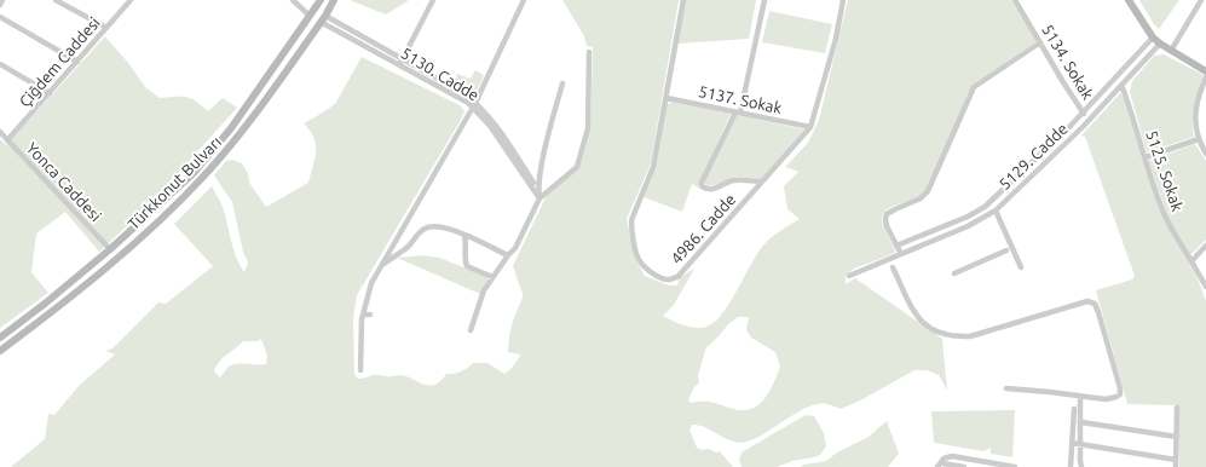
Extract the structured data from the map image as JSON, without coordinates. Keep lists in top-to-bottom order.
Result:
{
  "streets": {
    "street": [
      "Çiğdem Caddesi",
      "5134. Sokak",
      "5130. Cadde",
      "5137. Sokak",
      "5129. Cadde",
      "5125. Sokak",
      "Yonca Caddesi",
      "Türkkonut Bulvarı",
      "4986. Cadde"
    ]
  },
  "crossings": [
    ["Çiğdem Caddesi", "Yonca Caddesi"],
    ["5134. Sokak", "5129. Cadde"],
    ["5130. Cadde", "Türkkonut Bulvarı"],
    ["5137. Sokak", "4986. Cadde"],
    ["5129. Cadde", "5125. Sokak"],
    ["Yonca Caddesi", "Türkkonut Bulvarı"]
  ]
}
